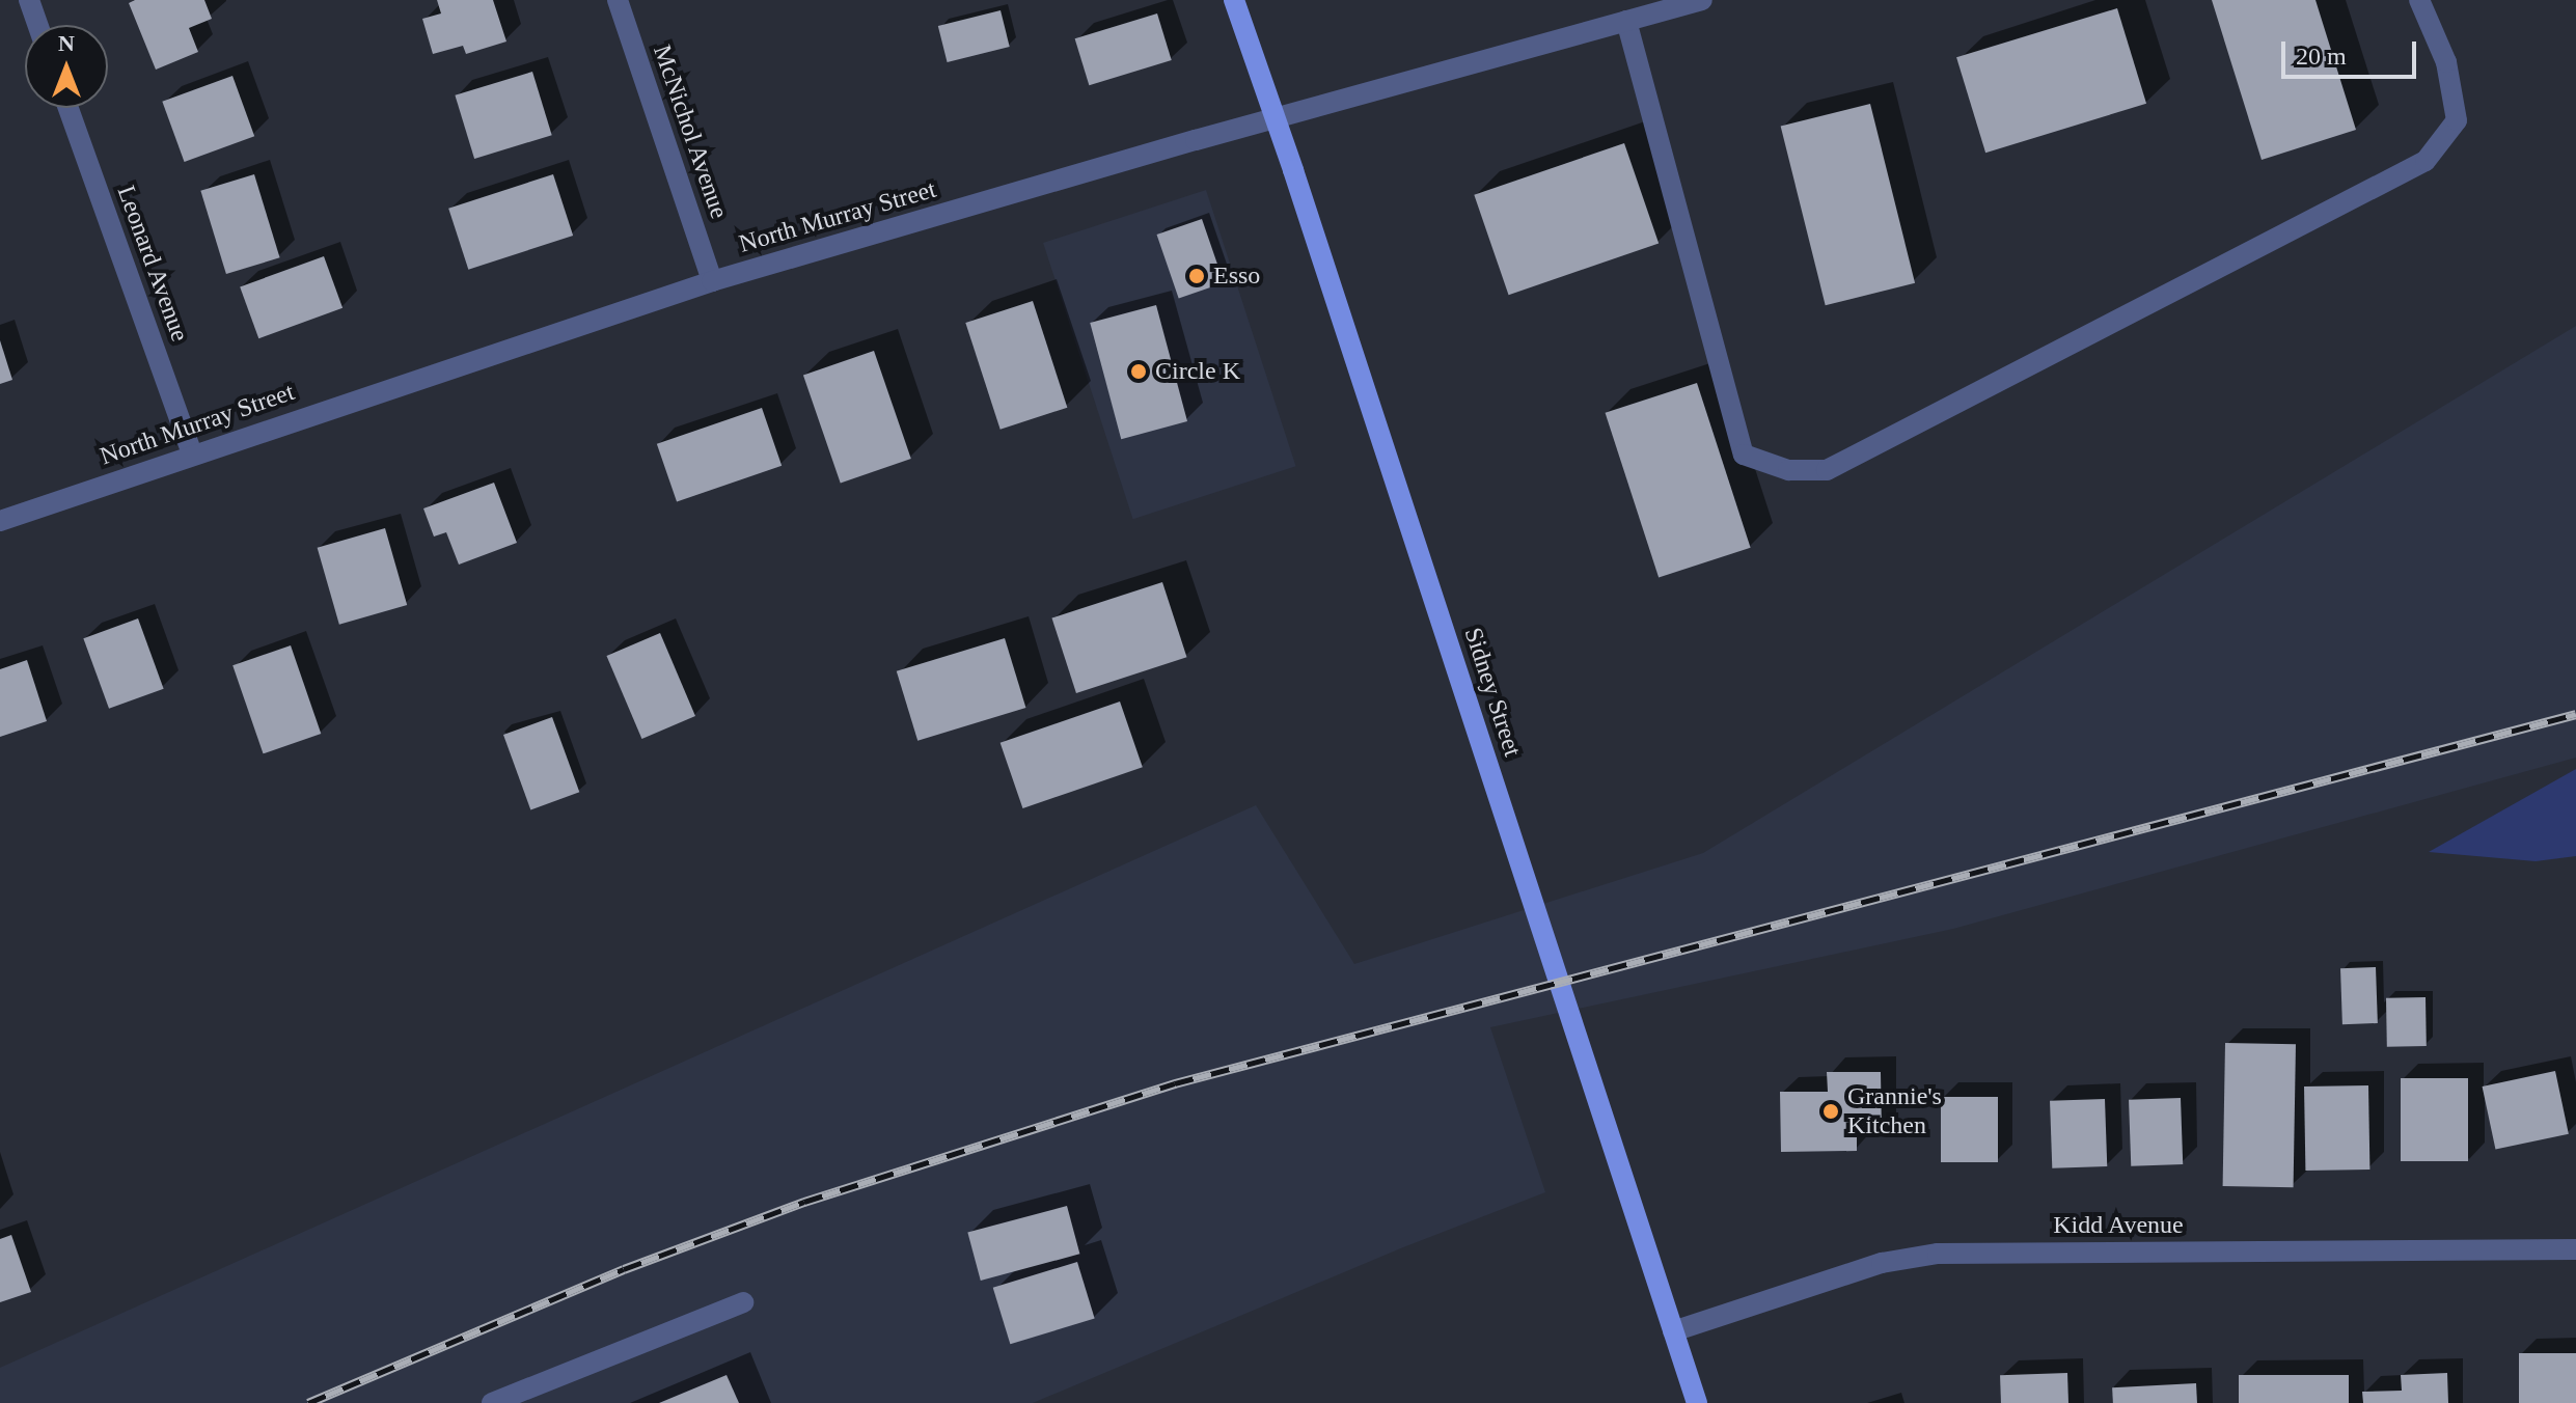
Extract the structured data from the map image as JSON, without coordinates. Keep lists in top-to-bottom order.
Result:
{
  "streets": {
    "main road": ["Sidney Street"],
    "street": [
      "McNichol Avenue",
      "North Murray Street",
      "Leonard Avenue",
      "Kidd Avenue"
    ]
  },
  "crossings": [
    ["McNichol Avenue", "North Murray Street"],
    ["North Murray Street", "Leonard Avenue"],
    ["North Murray Street", "Sidney Street"],
    ["Sidney Street", "Kidd Avenue"]
  ],
  "places": ["Esso", "Circle K", "Grannie's Kitchen"],
  "scale_bar": "20 m",
  "north": "top"
}
